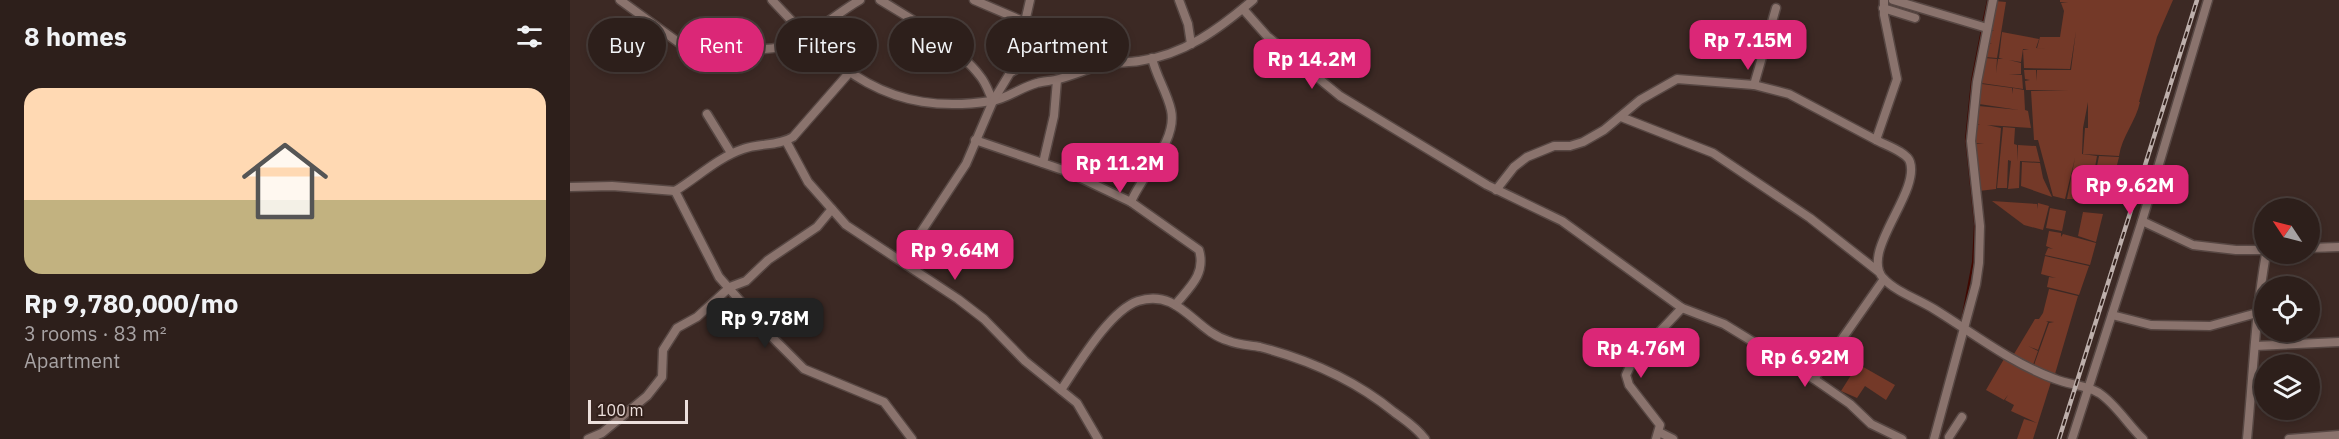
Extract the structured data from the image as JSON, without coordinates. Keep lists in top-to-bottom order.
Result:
{
  "scale_bar": "100 m",
  "north": "top left",
  "page": {
    "heading": "8 homes",
    "chip": [
      "Buy",
      "Rent",
      "Filters",
      "New",
      "Apartment"
    ],
    "price": [
      "Rp 7.15M",
      "Rp 14.2M",
      "Rp 11.2M",
      "Rp 9.62M",
      "Rp 9.64M",
      "Rp 9.78M",
      "Rp 4.76M",
      "Rp 6.92M"
    ],
    "list": [
      {
        "name": "Rp 9,780,000/mo",
        "note": "3 rooms · 83 m² · Apartment"
      }
    ],
    "scale": "100 m"
  }
}
